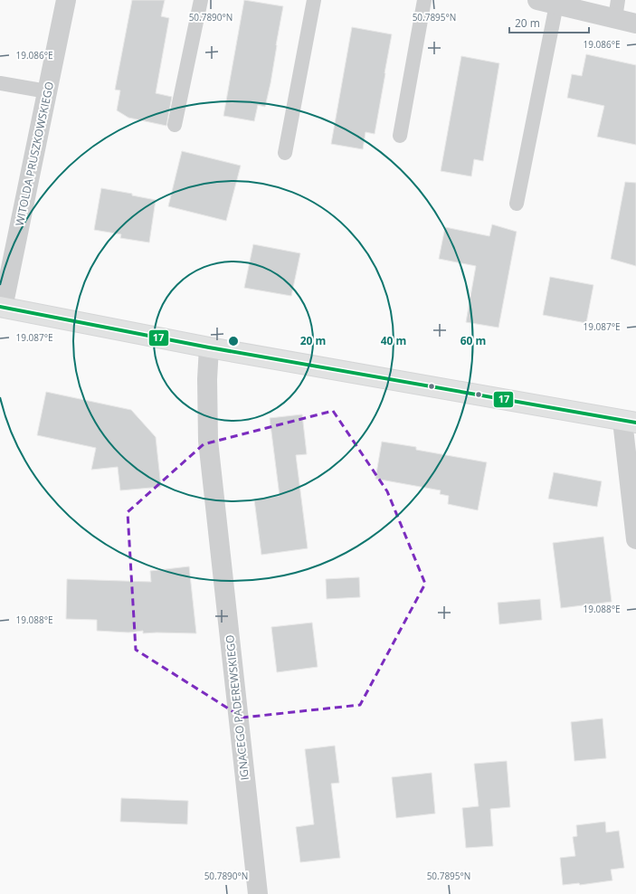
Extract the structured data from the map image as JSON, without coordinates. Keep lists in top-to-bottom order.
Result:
{
  "streets": {
    "street": ["WITOLDA PRUSZKOWSKIEGO", "IGNACEGO PADEREWSKIEGO"]
  },
  "lines": ["transit line 17"],
  "scale_bar": "20 m",
  "coordinates": [
    "50.7890°N",
    "50.7895°N",
    "19.086°E",
    "19.087°E",
    "19.088°E"
  ],
  "rings": ["20 m", "40 m", "60 m"]
}
